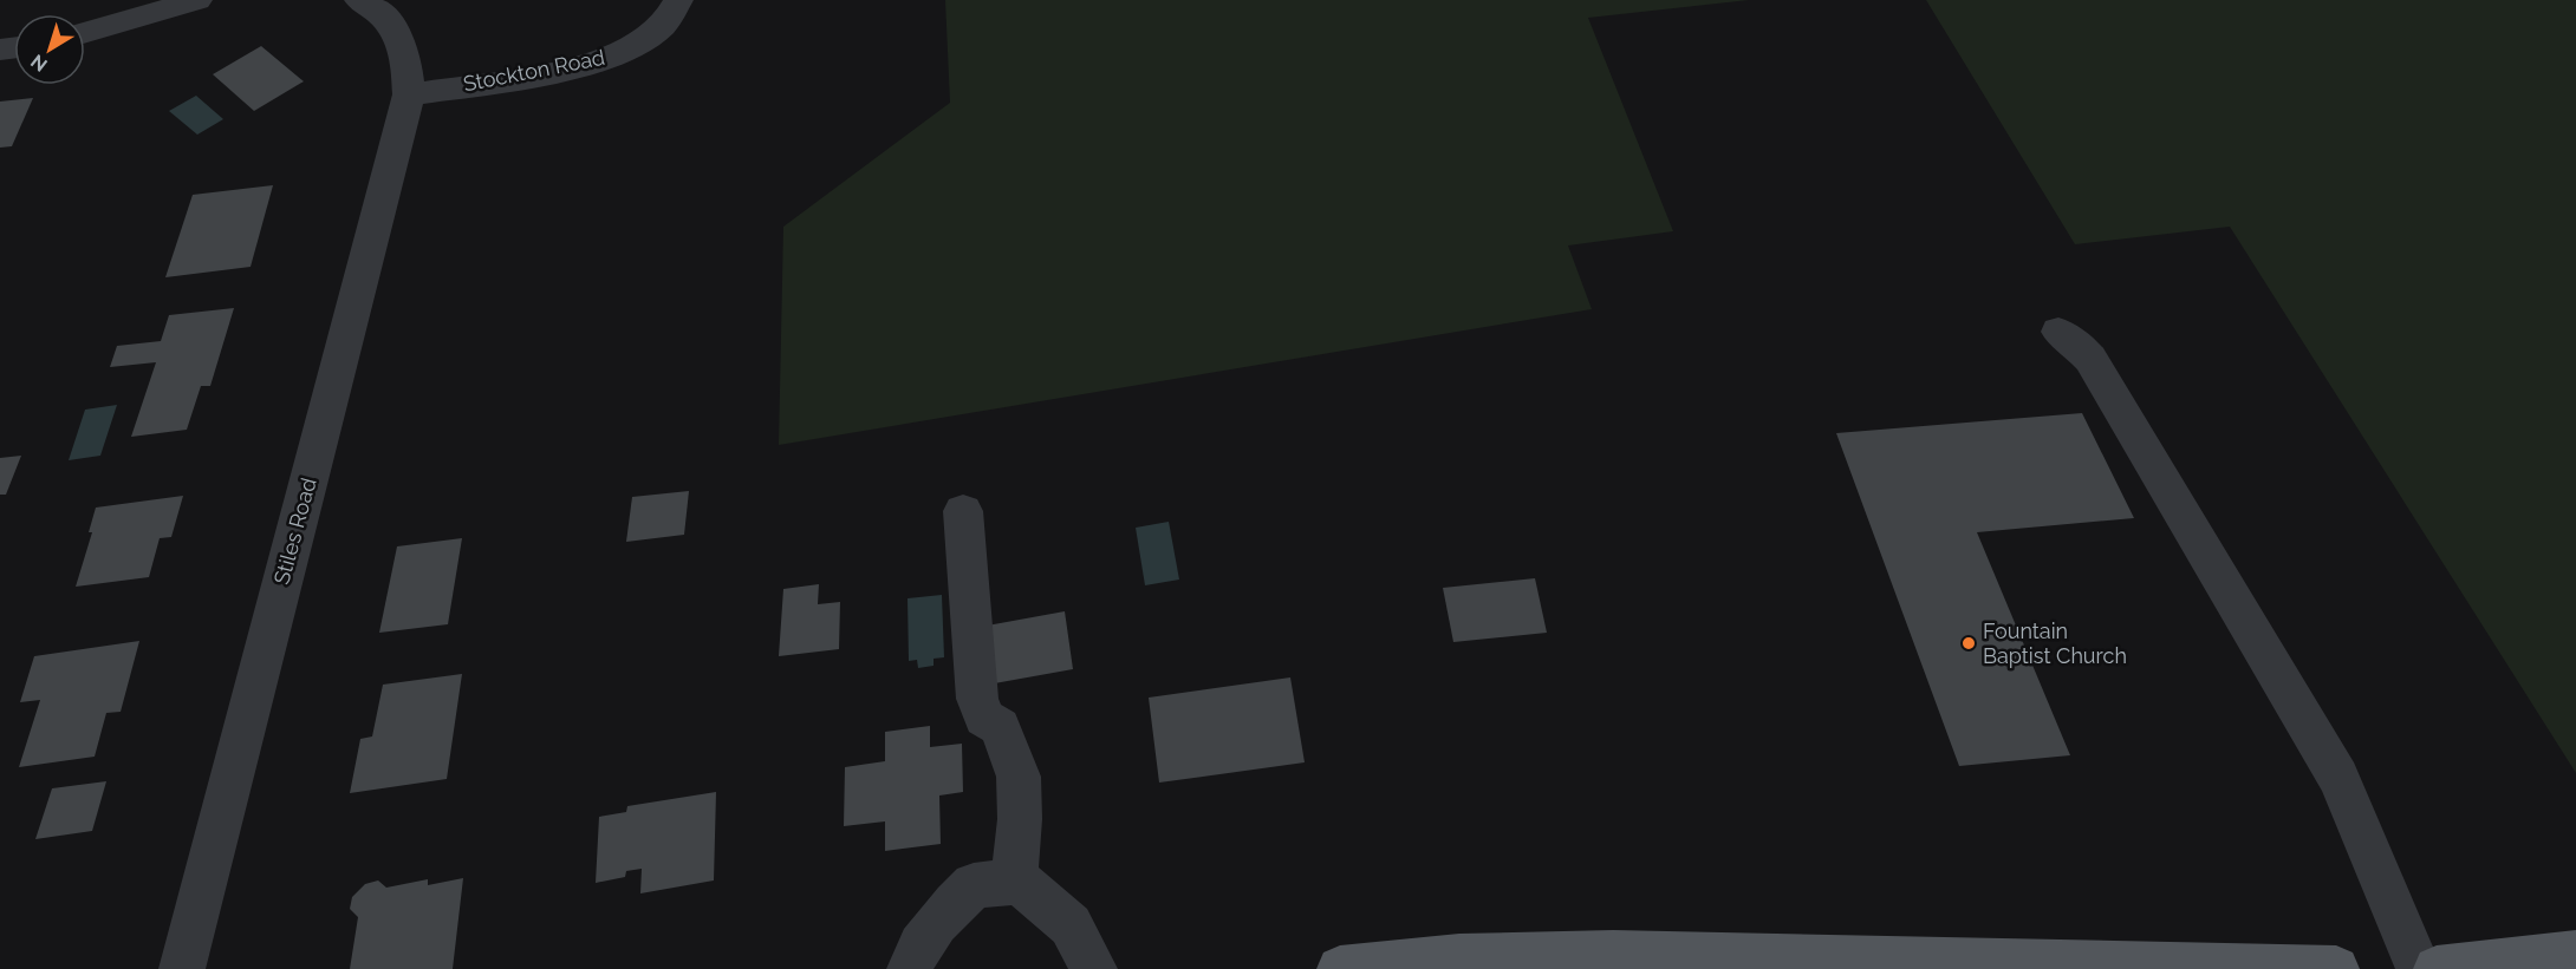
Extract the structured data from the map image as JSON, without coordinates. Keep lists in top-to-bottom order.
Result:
{
  "streets": {
    "street": ["Stockton Road", "Stiles Road"]
  },
  "crossings": [
    ["Stockton Road", "Stiles Road"]
  ],
  "places": ["Fountain Baptist Church"],
  "north": "bottom left"
}
